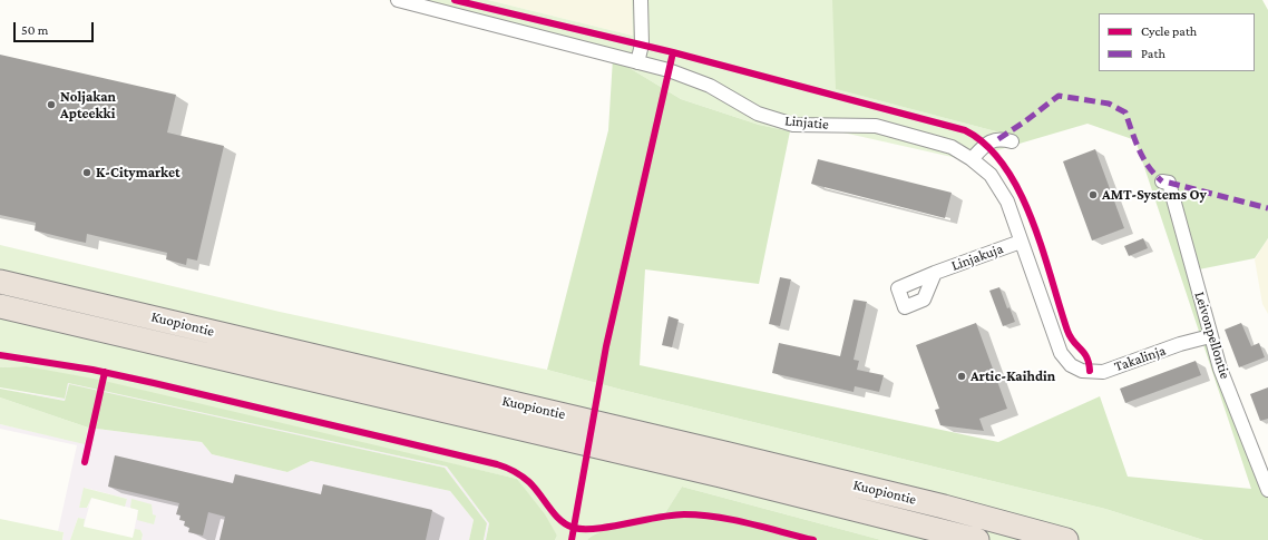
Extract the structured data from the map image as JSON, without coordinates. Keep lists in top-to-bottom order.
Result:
{
  "streets": {
    "highway": ["Kuopiontie"],
    "street": [
      "Linjatie",
      "Linjakuja",
      "Leivonpellontie",
      "Takalinja"
    ]
  },
  "crossings": [
    ["Linjatie", "Linjakuja"],
    ["Linjatie", "Takalinja"],
    ["Leivonpellontie", "Takalinja"]
  ],
  "places": [
    "Noljakan Apteekki",
    "K-Citymarket",
    "AMT-Systems Oy",
    "Artic-Kaihdin"
  ],
  "legend": ["Cycle path", "Path"],
  "scale_bar": "50 m"
}
